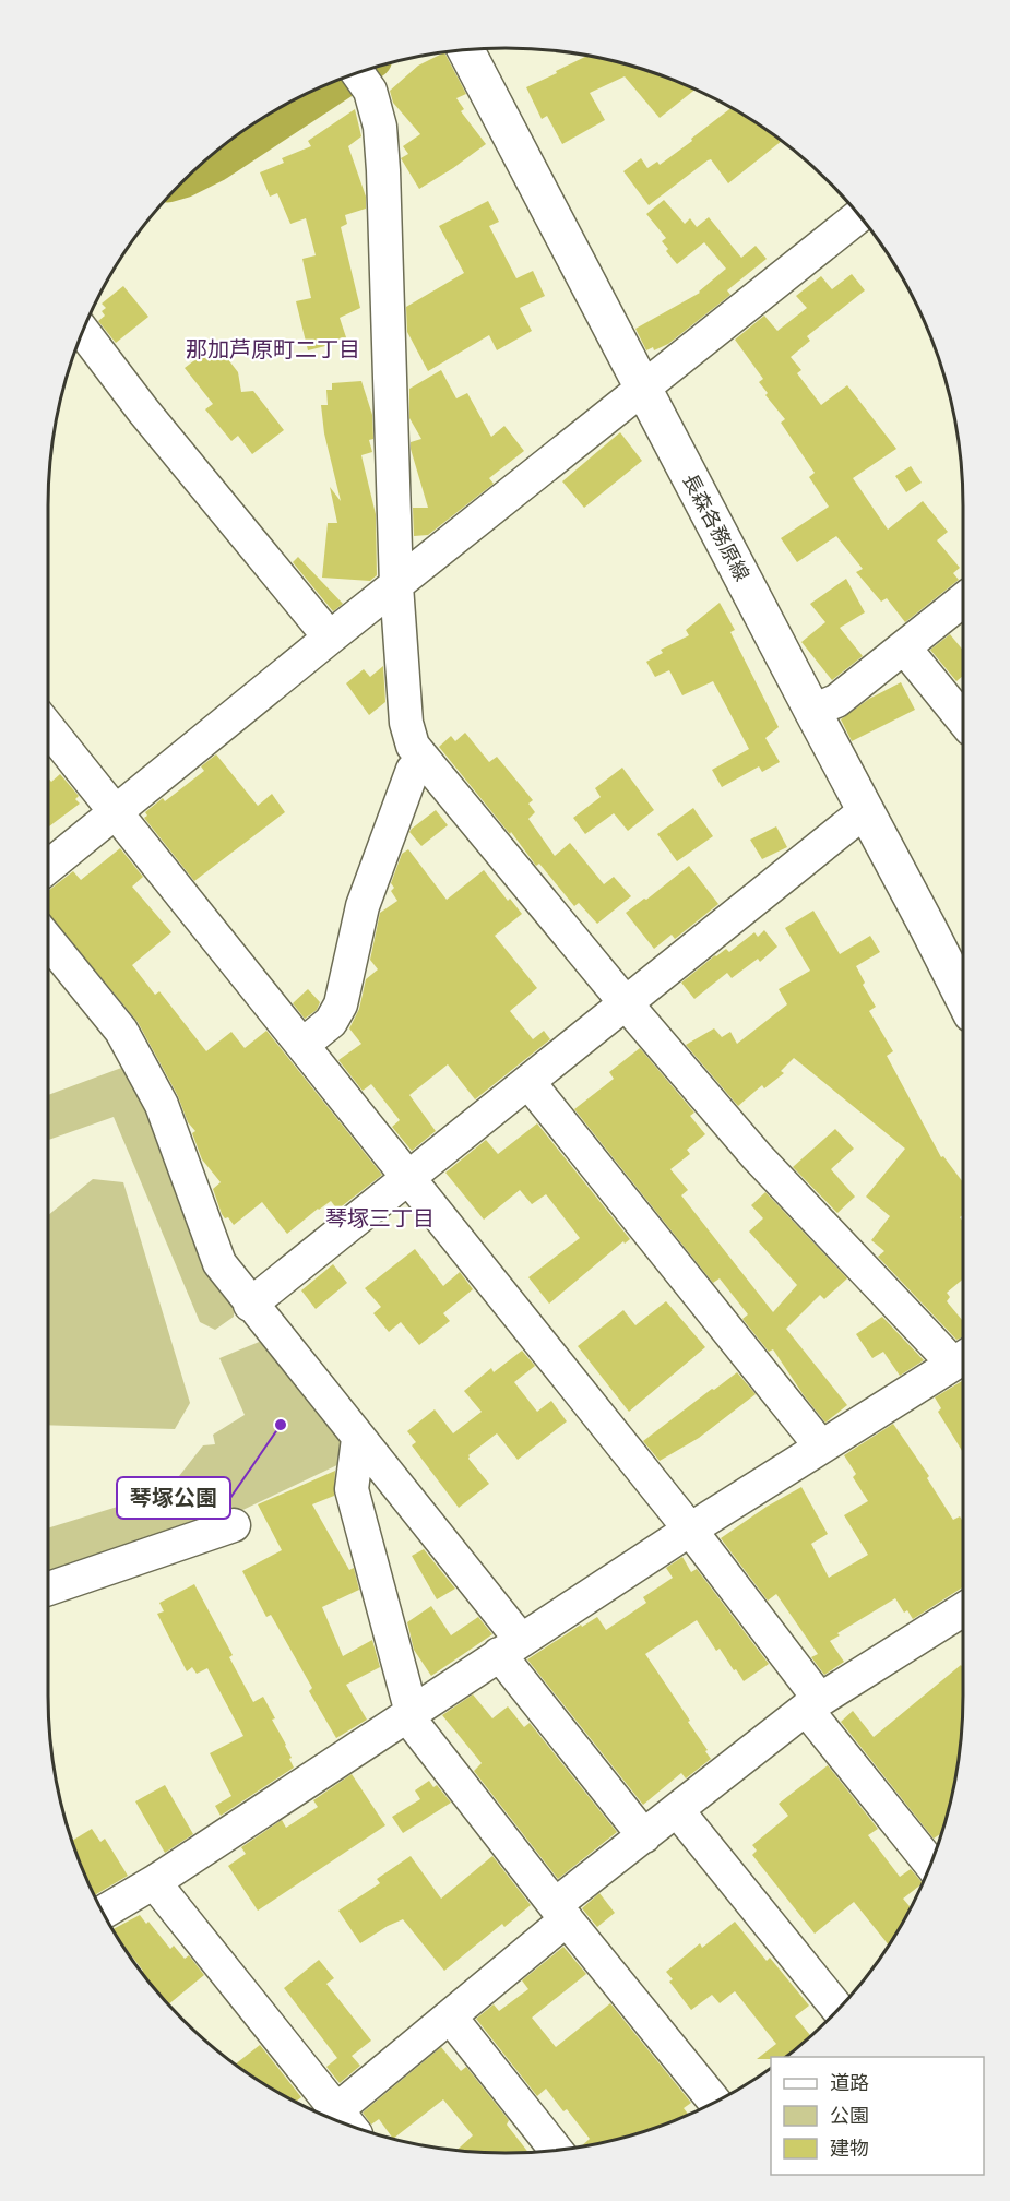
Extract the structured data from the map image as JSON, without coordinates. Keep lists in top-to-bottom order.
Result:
{
  "streets": {
    "main road": ["長森各務原線"]
  },
  "districts": ["那加芦原町二丁目", "琴塚三丁目"],
  "places": ["琴塚公園"],
  "legend": ["道路", "公園", "建物"]
}
